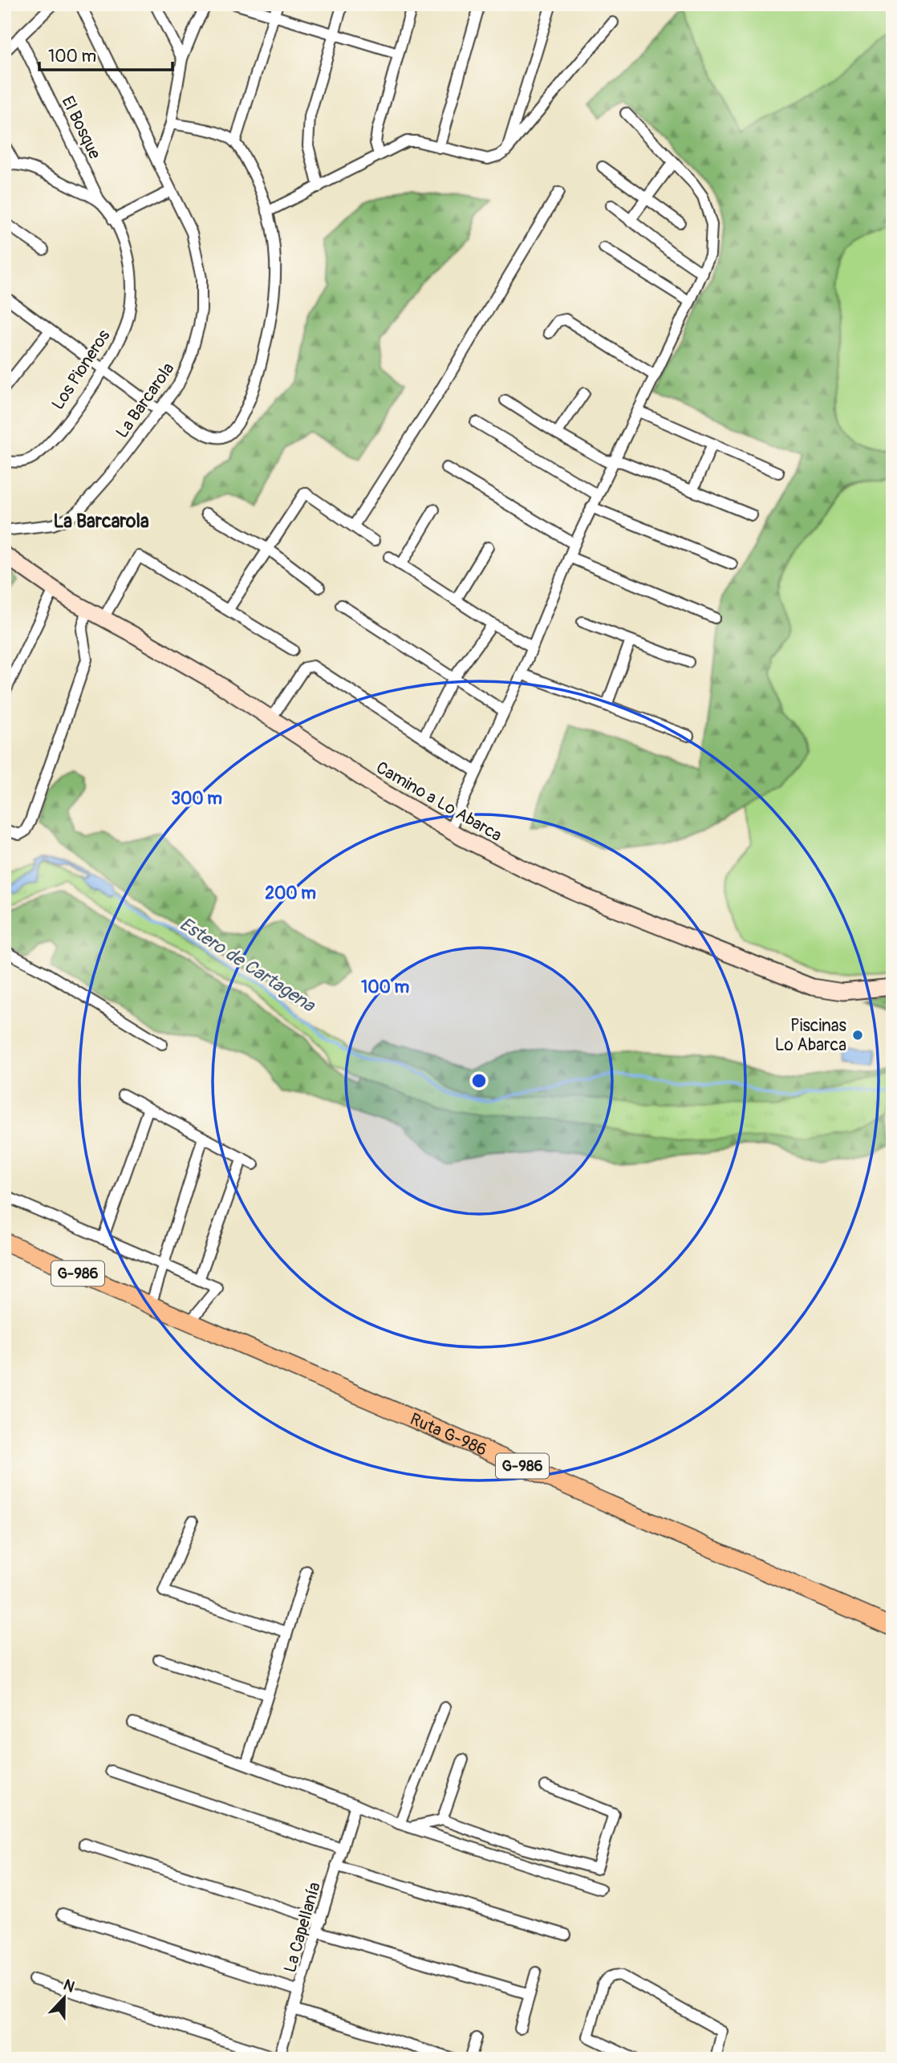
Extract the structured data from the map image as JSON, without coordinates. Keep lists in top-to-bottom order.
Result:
{
  "streets": {
    "main road": ["Camino a Lo Abarca", "G-986", "Ruta G-986"],
    "street": [
      "El Bosque",
      "Los Pioneros",
      "La Barcarola",
      "La Capellanía"
    ]
  },
  "crossings": [
    ["El Bosque", "Los Pioneros"]
  ],
  "districts": ["La Barcarola"],
  "water": ["Estero de Cartagena"],
  "places": ["Piscinas Lo Abarca"],
  "scale_bar": "100 m",
  "north": "top",
  "rings": ["300 m", "200 m", "100 m"]
}
